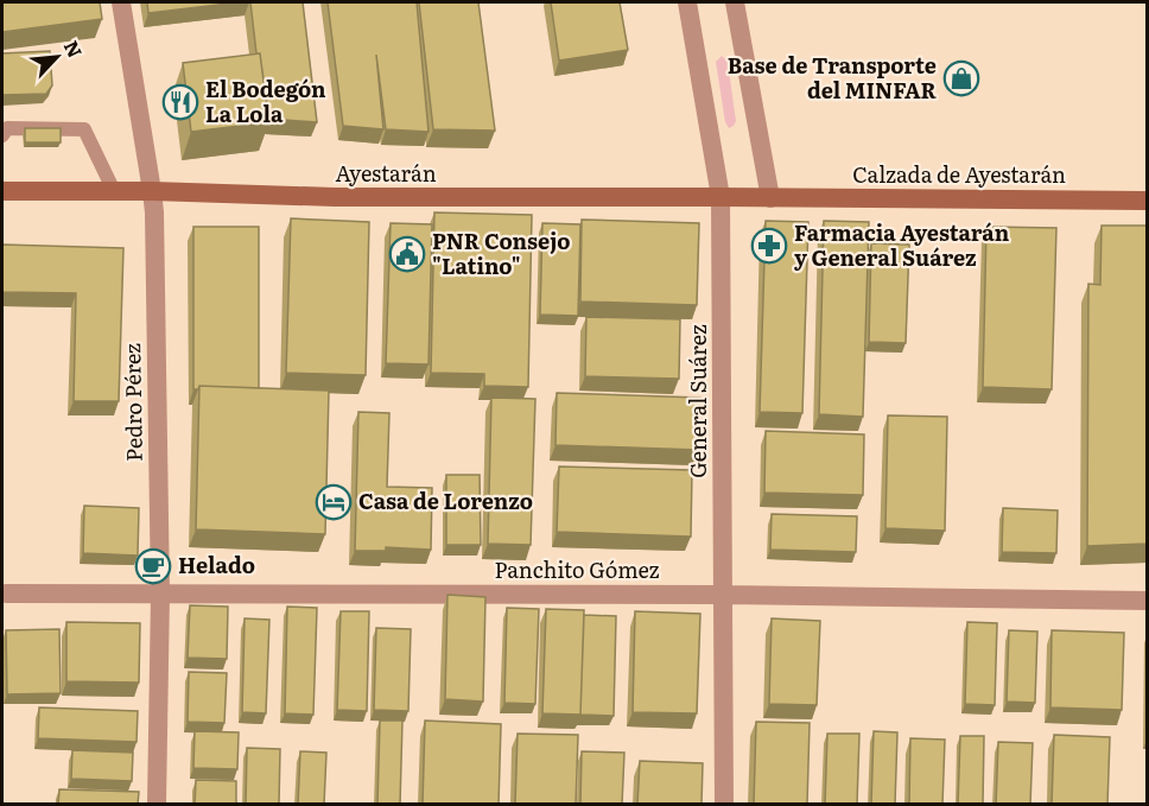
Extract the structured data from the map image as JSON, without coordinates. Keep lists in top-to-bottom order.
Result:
{
  "streets": {
    "main road": ["Ayestarán", "Calzada de Ayestarán"],
    "street": ["General Suárez", "Pedro Pérez", "Panchito Gómez"]
  },
  "crossings": [
    ["Ayestarán", "Calzada de Ayestarán"],
    ["Ayestarán", "General Suárez"],
    ["Ayestarán", "Pedro Pérez"],
    ["General Suárez", "Panchito Gómez"],
    ["Pedro Pérez", "Panchito Gómez"]
  ],
  "places": {
    "shop": ["Base de Transporte del MINFAR"],
    "restaurant": ["El Bodegón La Lola"],
    "pharmacy": ["Farmacia Ayestarán y General Suárez"],
    "public building": ["PNR Consejo \"Latino\""],
    "hotel": ["Casa de Lorenzo"],
    "cafe": ["Helado"]
  },
  "north": "top right"
}
